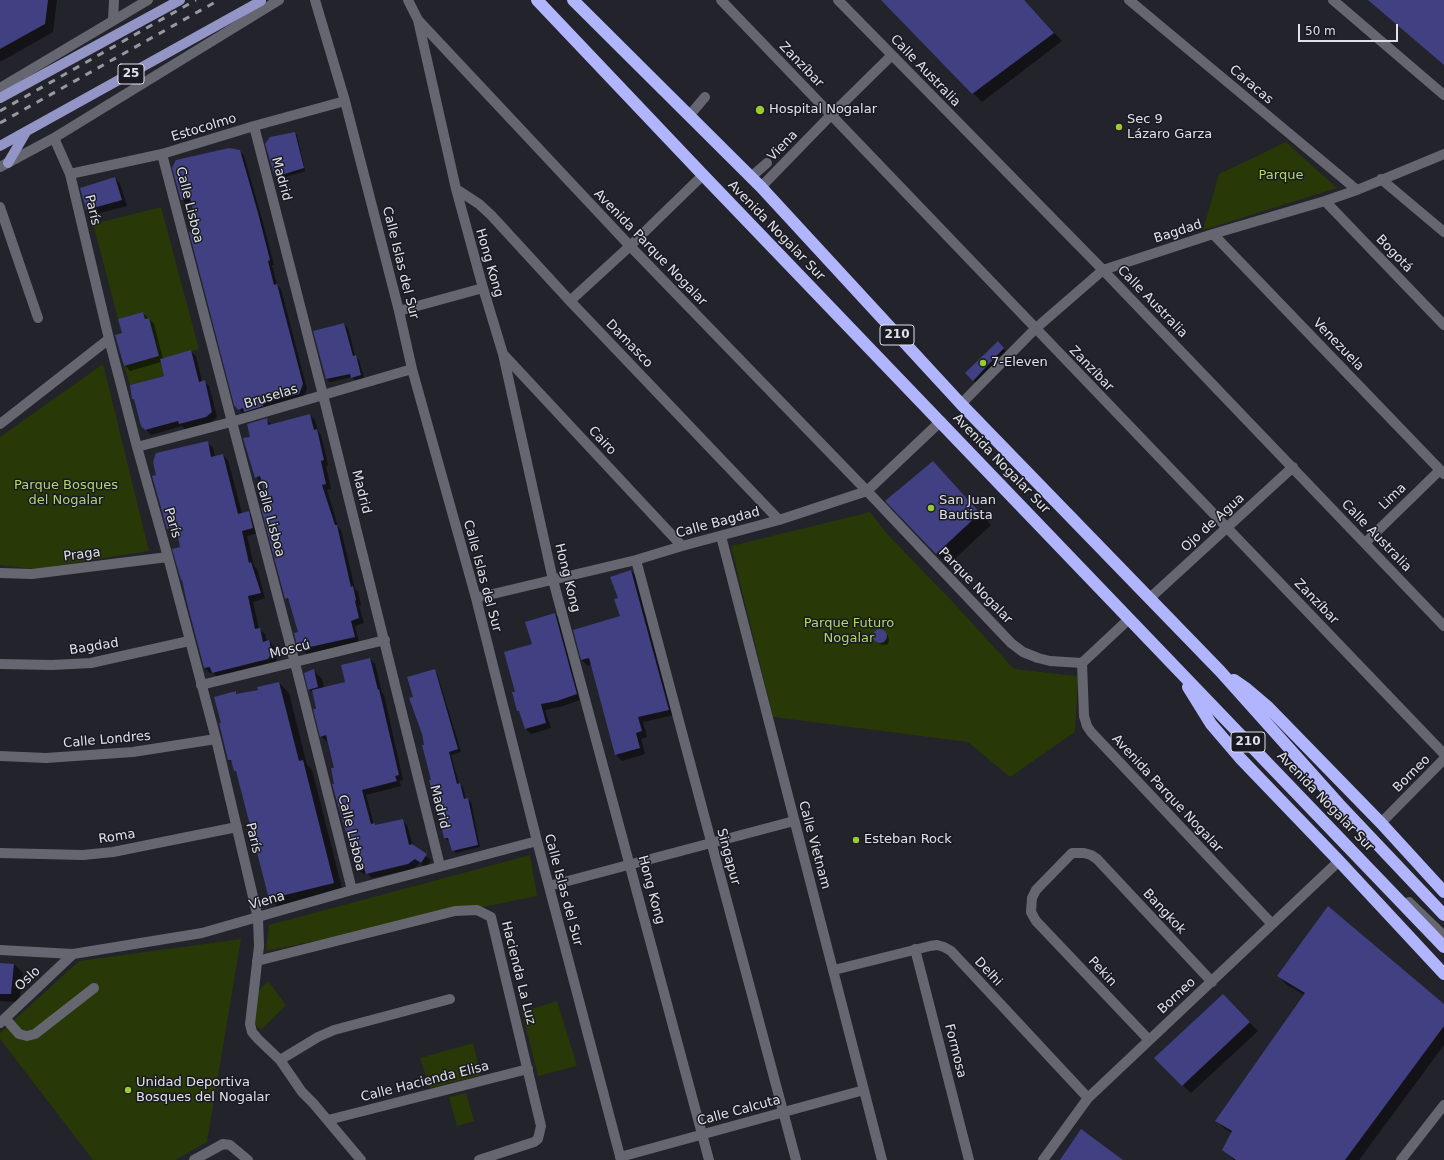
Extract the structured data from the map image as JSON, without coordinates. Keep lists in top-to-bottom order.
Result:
{
  "streets": {
    "highway": ["Avenida Nogalar Sur", "210"],
    "main road": ["25"],
    "street": [
      "Zanzíbar",
      "Calle Australia",
      "Caracas",
      "Estocolmo",
      "Viena",
      "Madrid",
      "Calle Lisboa",
      "París",
      "Bagdad",
      "Avenida Parque Nogalar",
      "Bogotá",
      "Calle Islas del Sur",
      "Hong Kong",
      "Damasco",
      "Venezuela",
      "Bruselas",
      "Cairo",
      "Lima",
      "Calle Bagdad",
      "Ojo de Agua",
      "Praga",
      "Parque Nogalar",
      "Moscú",
      "Calle Londres",
      "Borneo",
      "Roma",
      "Calle Vietnam",
      "Singapur",
      "Bangkok",
      "Delhi",
      "Pekin",
      "Hacienda La Luz",
      "Oslo",
      "Formosa",
      "Calle Hacienda Elisa",
      "Calle Calcuta"
    ]
  },
  "crossings": [
    ["Zanzíbar", "Viena"],
    ["Zanzíbar", "Bagdad"],
    ["Zanzíbar", "Ojo de Agua"],
    ["Calle Australia", "Viena"],
    ["Calle Australia", "Bagdad"],
    ["Calle Australia", "Lima"],
    ["Calle Australia", "Ojo de Agua"],
    ["Caracas", "Bagdad"],
    ["Estocolmo", "Madrid"],
    ["Estocolmo", "Calle Lisboa"],
    ["Estocolmo", "París"],
    ["Estocolmo", "Calle Islas del Sur"],
    ["Viena", "Madrid"],
    ["Viena", "Calle Lisboa"],
    ["Viena", "París"],
    ["Viena", "Avenida Nogalar Sur"],
    ["Viena", "Calle Islas del Sur"],
    ["Viena", "Oslo"],
    ["Madrid", "Bruselas"],
    ["Madrid", "Moscú"],
    ["Calle Lisboa", "Bruselas"],
    ["Calle Lisboa", "Moscú"],
    ["París", "Bagdad"],
    ["París", "Bruselas"],
    ["París", "Praga"],
    ["París", "Moscú"],
    ["París", "Calle Londres"],
    ["París", "Roma"],
    ["Avenida Nogalar Sur", "Bagdad"],
    ["Avenida Nogalar Sur", "Calle Bagdad"],
    ["Avenida Nogalar Sur", "Ojo de Agua"],
    ["Bagdad", "Bogotá"],
    ["Bagdad", "Venezuela"],
    ["Avenida Parque Nogalar", "Hong Kong"],
    ["Avenida Parque Nogalar", "Calle Bagdad"],
    ["Avenida Parque Nogalar", "Parque Nogalar"],
    ["Avenida Parque Nogalar", "Borneo"],
    ["Calle Islas del Sur", "Bruselas"],
    ["Calle Islas del Sur", "Calle Bagdad"],
    ["Calle Islas del Sur", "Calle Calcuta"],
    ["Hong Kong", "Damasco"],
    ["Hong Kong", "Cairo"],
    ["Hong Kong", "Calle Bagdad"],
    ["Hong Kong", "Calle Calcuta"],
    ["Damasco", "Calle Bagdad"],
    ["Venezuela", "Lima"],
    ["Cairo", "Calle Bagdad"],
    ["Calle Bagdad", "Parque Nogalar"],
    ["Calle Bagdad", "Calle Vietnam"],
    ["Calle Bagdad", "Singapur"],
    ["Borneo", "Bangkok"],
    ["Borneo", "Delhi"],
    ["Borneo", "Pekin"],
    ["Calle Vietnam", "Delhi"],
    ["Calle Vietnam", "Calle Calcuta"],
    ["Singapur", "Calle Calcuta"],
    ["Bangkok", "Pekin"],
    ["Delhi", "Formosa"],
    ["Hacienda La Luz", "Calle Hacienda Elisa"]
  ],
  "parks": ["Parque", "Parque Bosques del Nogalar", "Parque Futuro Nogalar"],
  "places": [
    "Hospital Nogalar",
    "Sec 9 Lázaro Garza",
    "7-Eleven",
    "San Juan Bautista",
    "Esteban Rock",
    "Unidad Deportiva Bosques del Nogalar"
  ],
  "scale_bar": "50 m"
}
